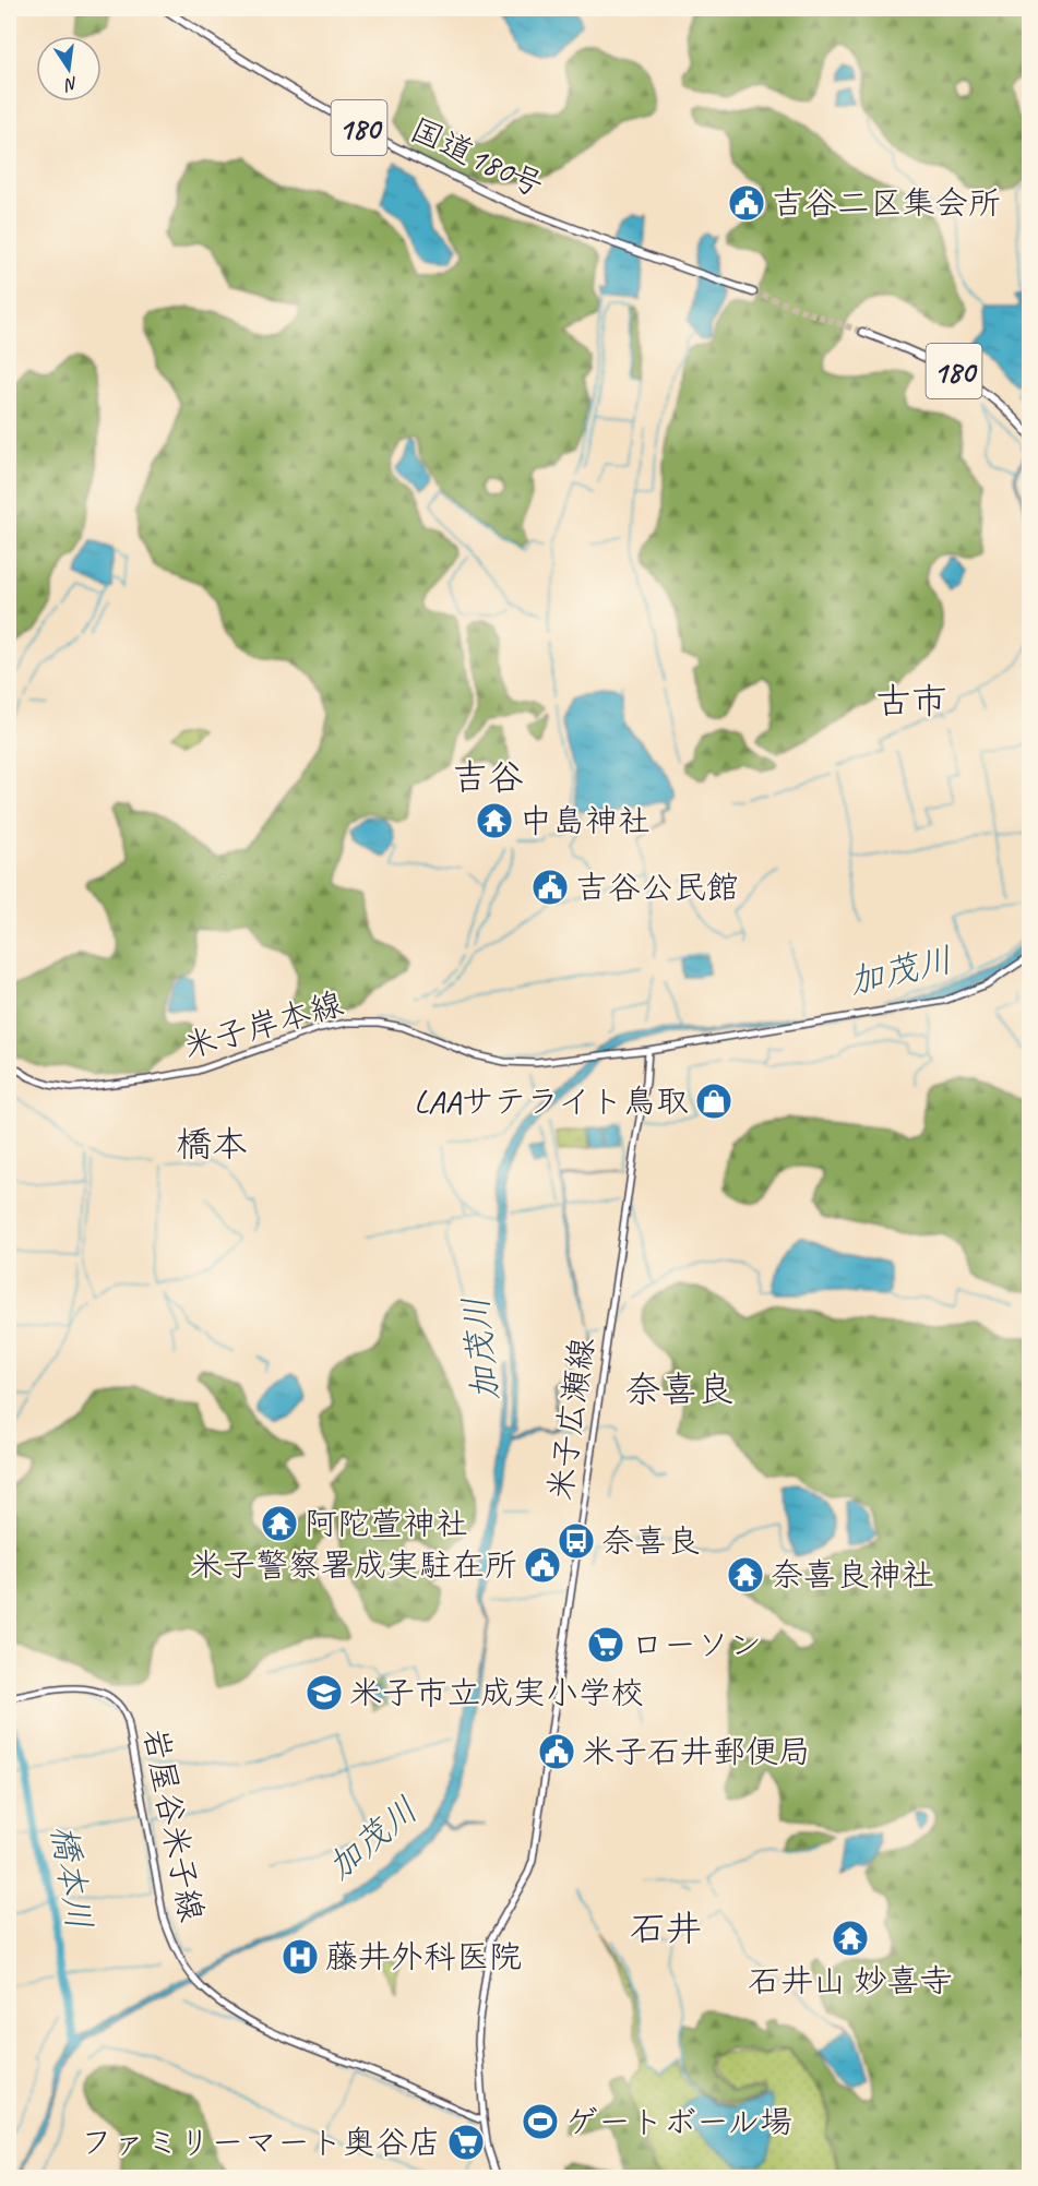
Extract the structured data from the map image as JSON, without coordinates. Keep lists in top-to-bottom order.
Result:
{
  "streets": {
    "highway": ["180", "国道180号"],
    "main road": ["米子岸本線", "米子広瀬線", "岩屋谷米子線"]
  },
  "crossings": [
    ["米子岸本線", "米子広瀬線"],
    ["米子広瀬線", "岩屋谷米子線"]
  ],
  "districts": [
    "古市",
    "吉谷",
    "橋本",
    "奈喜良",
    "石井"
  ],
  "water": ["加茂川", "橋本川"],
  "places": {
    "public building": [
      "吉谷二区集会所",
      "吉谷公民館",
      "米子警察署成実駐在所",
      "米子石井郵便局"
    ],
    "temple": [
      "中島神社",
      "阿陀萱神社",
      "奈喜良神社",
      "石井山 妙喜寺"
    ],
    "shop": ["LAAサテライト鳥取"],
    "bus stop": ["奈喜良"],
    "supermarket": ["ローソン", "ファミリーマート奥谷店"],
    "school or university": ["米子市立成実小学校"],
    "hospital": ["藤井外科医院"],
    "sports": ["ゲートボール場"]
  },
  "north": "bottom"
}
